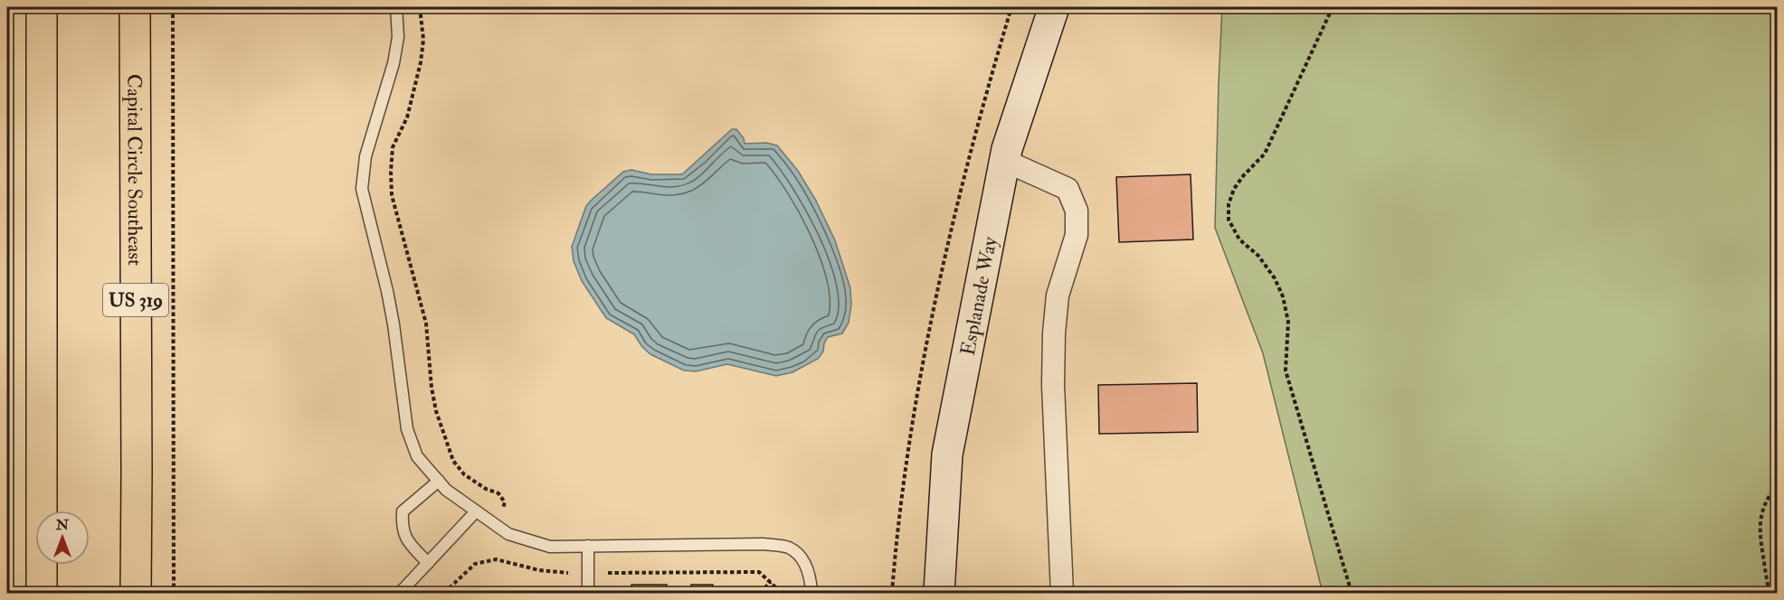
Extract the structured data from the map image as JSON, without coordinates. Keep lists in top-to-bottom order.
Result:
{
  "streets": {
    "main road": ["Capital Circle Southeast", "US 319"],
    "street": ["Esplanade Way"]
  },
  "north": "top"
}
